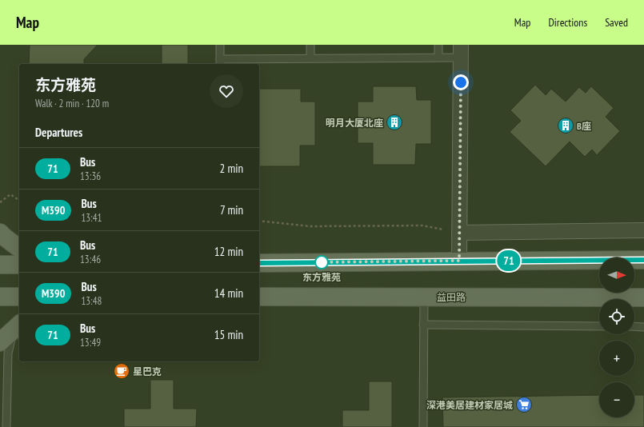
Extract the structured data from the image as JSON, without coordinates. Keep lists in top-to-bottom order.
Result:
{
  "streets": {
    "main road": ["益田路"]
  },
  "places": {
    "building": ["明月大厦北座", "B座"],
    "other": ["东方雅苑"],
    "cafe": ["星巴克"],
    "supermarket": ["深港美居建材家居城"]
  },
  "lines": ["bus line 71"],
  "north": "right",
  "page": {
    "header": "Map",
    "nav": ["Map", "Directions", "Saved"],
    "on_map": "71",
    "heading": [
      ["东方雅苑", "Walk · 2 min · 120 m"],
      "Departures"
    ],
    "list": [
      {
        "mark": "71",
        "name": "Bus",
        "note": "13:36",
        "value": "2 min"
      },
      {
        "mark": "M390",
        "name": "Bus",
        "note": "13:41",
        "value": "7 min"
      },
      {
        "mark": "71",
        "name": "Bus",
        "note": "13:46",
        "value": "12 min"
      },
      {
        "mark": "M390",
        "name": "Bus",
        "note": "13:48",
        "value": "14 min"
      },
      {
        "mark": "71",
        "name": "Bus",
        "note": "13:49",
        "value": "15 min"
      }
    ],
    "map_buttons": ["+", "−"]
  }
}
